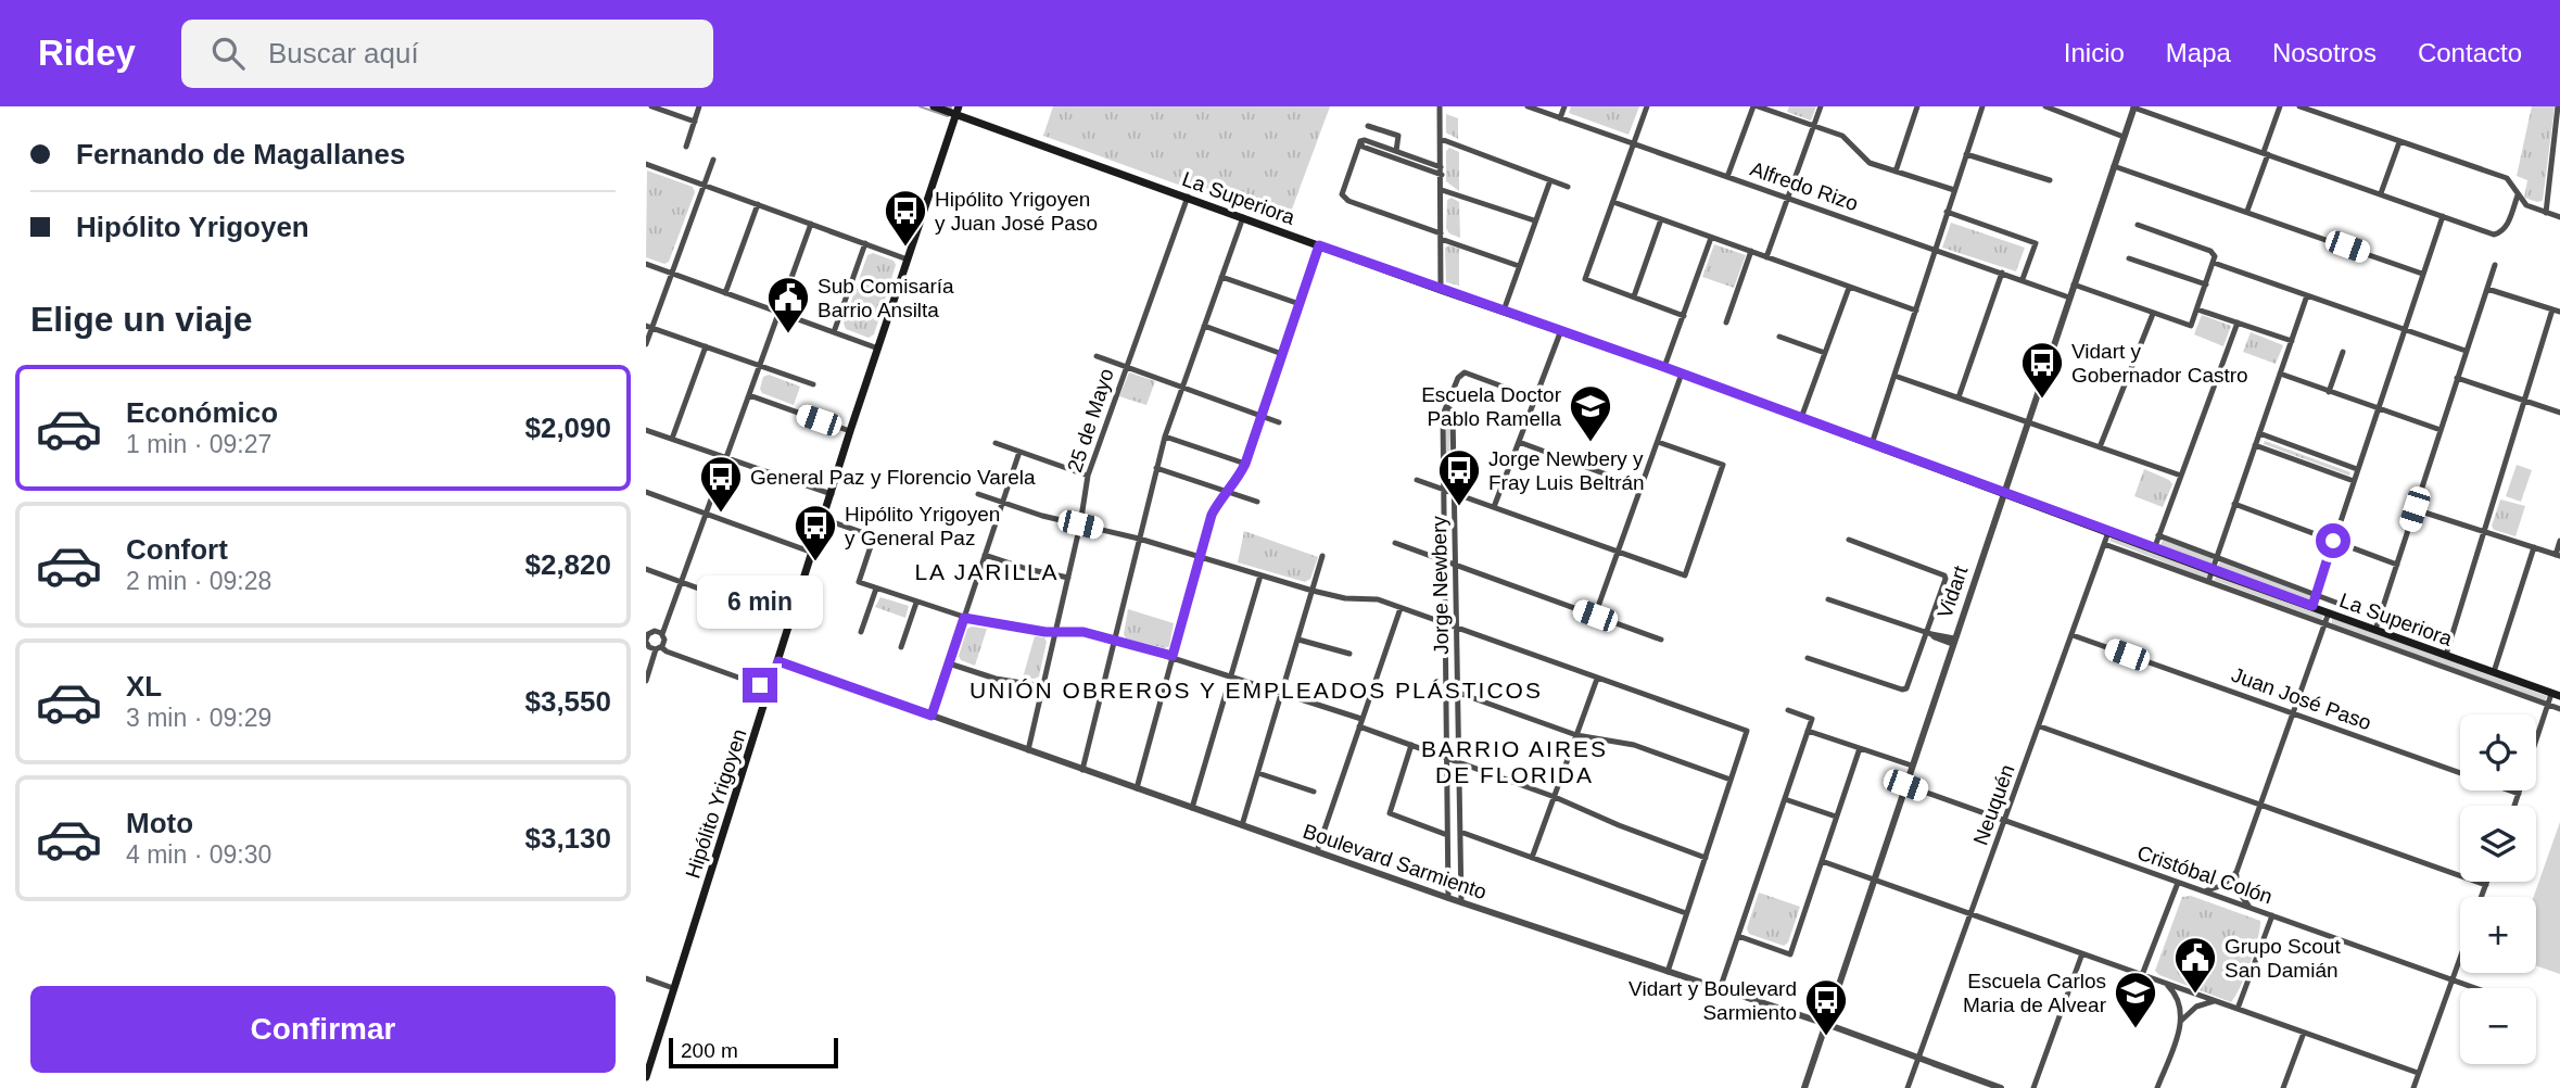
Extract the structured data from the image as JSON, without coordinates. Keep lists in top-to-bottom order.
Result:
{
  "streets": {
    "main road": ["La Superiora", "Hipólito Yrigoyen"],
    "street": [
      "Alfredo Rizo",
      "25 de Mayo",
      "Jorge Newbery",
      "Vidart",
      "Juan José Paso",
      "Neuquén",
      "Boulevard Sarmiento",
      "Cristóbal Colón"
    ]
  },
  "crossings": [
    ["Alfredo Rizo", "Vidart"],
    ["La Superiora", "25 de Mayo"],
    ["La Superiora", "Vidart"],
    ["La Superiora", "Hipólito Yrigoyen"],
    ["La Superiora", "Neuquén"],
    ["25 de Mayo", "Boulevard Sarmiento"],
    ["Jorge Newbery", "Boulevard Sarmiento"],
    ["Vidart", "Boulevard Sarmiento"],
    ["Vidart", "Cristóbal Colón"],
    ["Juan José Paso", "Neuquén"],
    ["Hipólito Yrigoyen", "Boulevard Sarmiento"],
    ["Neuquén", "Boulevard Sarmiento"],
    ["Neuquén", "Cristóbal Colón"]
  ],
  "districts": ["LA JARILLA", "UNIÓN OBREROS Y EMPLEADOS PLÁSTICOS", "BARRIO AIRES DE FLORIDA"],
  "places": {
    "bus stop": [
      "Hipólito Yrigoyen y Juan José Paso",
      "Vidart y Gobernador Castro",
      "Jorge Newbery y Fray Luis Beltrán",
      "General Paz y Florencio Varela",
      "Hipólito Yrigoyen y General Paz",
      "Vidart y Boulevard Sarmiento"
    ],
    "public building": ["Sub Comisaría Barrio Ansilta", "Grupo Scout San Damián"],
    "school or university": ["Escuela Doctor Pablo Ramella", "Escuela Carlos Maria de Alvear"]
  },
  "scale_bar": "200 m",
  "page": {
    "header": "Ridey",
    "search": "Buscar aquí",
    "nav": [
      "Inicio",
      "Mapa",
      "Nosotros",
      "Contacto"
    ],
    "banner": ["Fernando de Magallanes", "Hipólito Yrigoyen"],
    "heading": "Elige un viaje",
    "list": [
      {
        "name": "Económico",
        "note": "1 min · 09:27",
        "value": "$2,090"
      },
      {
        "name": "Confort",
        "note": "2 min · 09:28",
        "value": "$2,820"
      },
      {
        "name": "XL",
        "note": "3 min · 09:29",
        "value": "$3,550"
      },
      {
        "name": "Moto",
        "note": "4 min · 09:30",
        "value": "$3,130"
      }
    ],
    "bubble": "6 min",
    "map_buttons": ["+", "−"],
    "buttons": "Confirmar",
    "scale": "200 m"
  }
}
